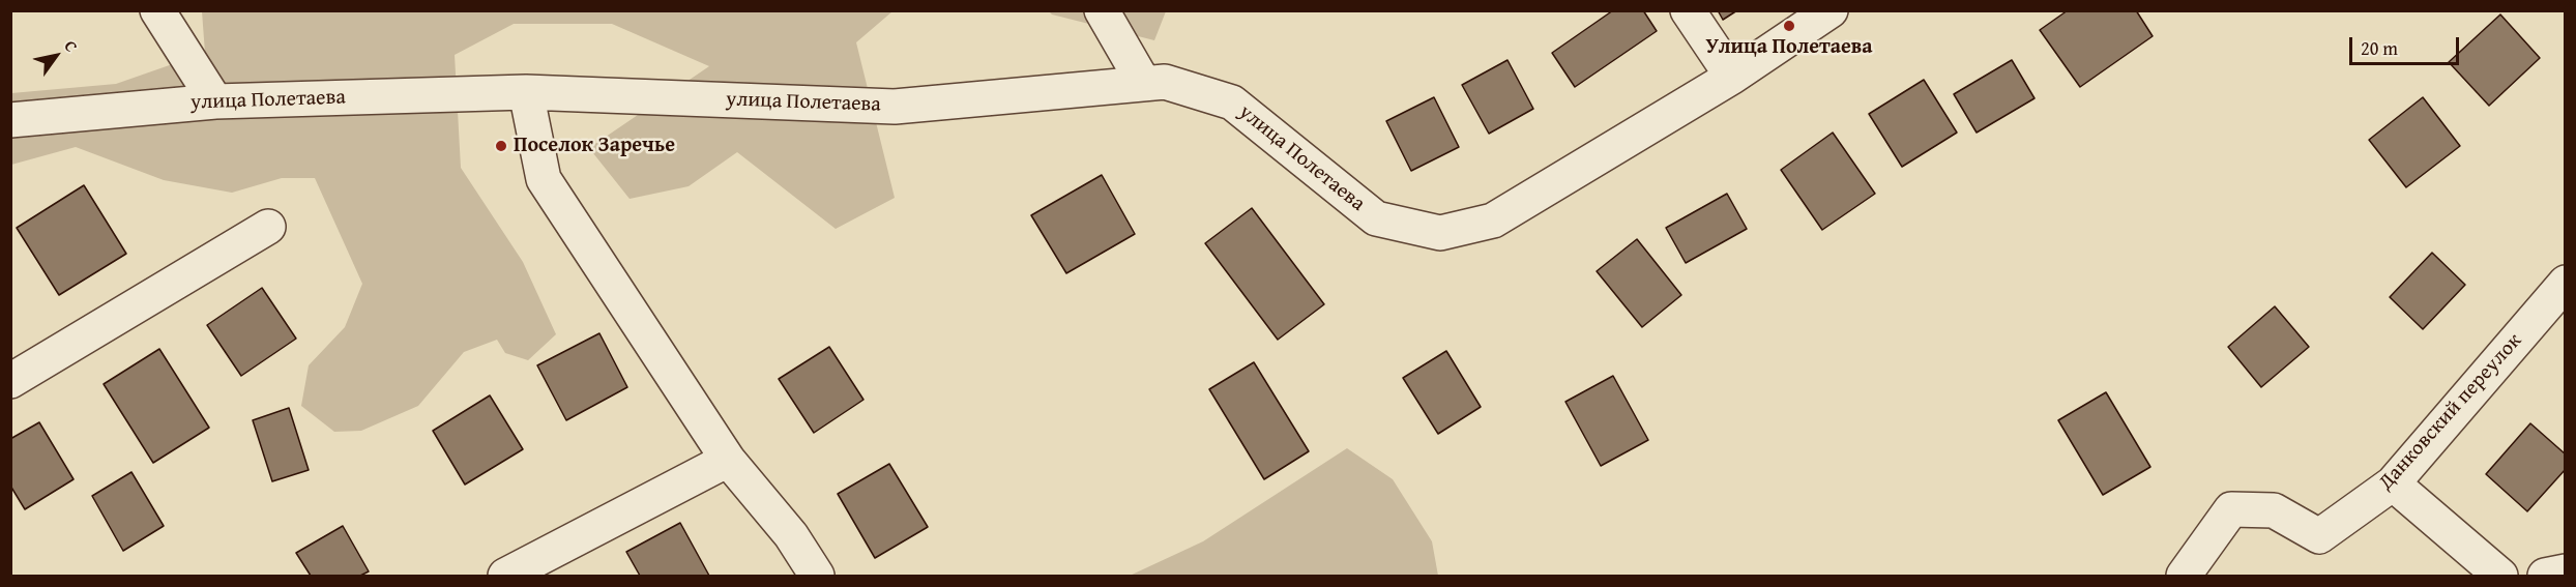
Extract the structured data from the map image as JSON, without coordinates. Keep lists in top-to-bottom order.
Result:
{
  "streets": {
    "street": ["улица Полетаева", "Данковский переулок"]
  },
  "places": ["Улица Полетаева", "Поселок Заречье"],
  "scale_bar": "20 m",
  "north": "top right"
}
